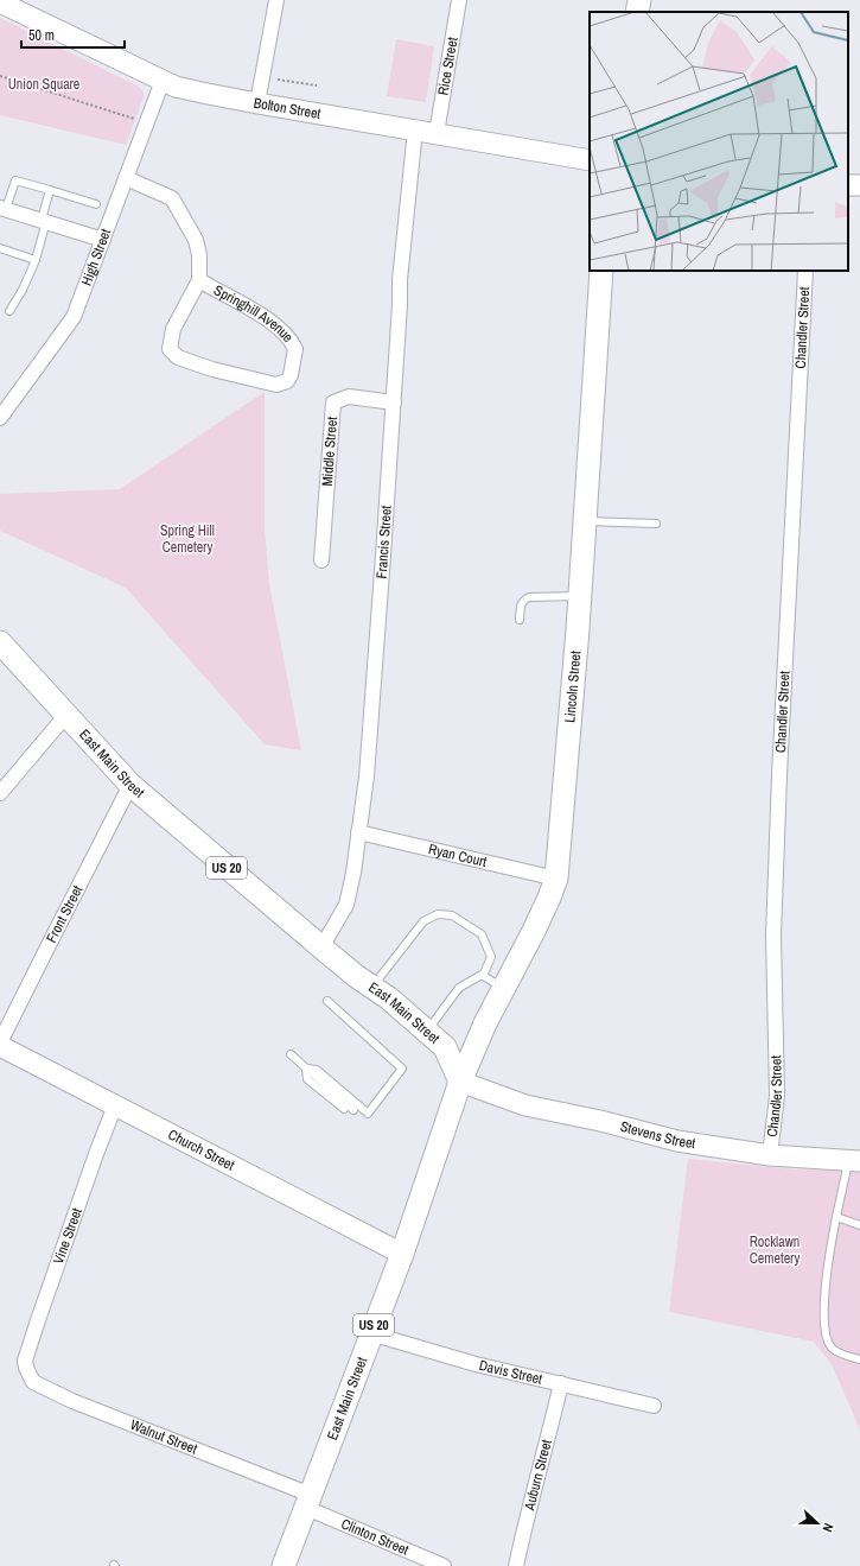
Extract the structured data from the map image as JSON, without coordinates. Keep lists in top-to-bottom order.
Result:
{
  "streets": {
    "main road": ["Lincoln Street", "East Main Street", "US 20"],
    "street": [
      "Rice Street",
      "Bolton Street",
      "High Street",
      "Springhill Avenue",
      "Chandler Street",
      "Middle Street",
      "Francis Street",
      "Ryan Court",
      "Front Street",
      "Stevens Street",
      "Church Street",
      "Vine Street",
      "Davis Street",
      "Walnut Street",
      "Auburn Street",
      "Clinton Street"
    ]
  },
  "crossings": [
    ["Rice Street", "Bolton Street"],
    ["Bolton Street", "High Street"],
    ["Bolton Street", "Francis Street"],
    ["High Street", "Springhill Avenue"],
    ["Chandler Street", "Stevens Street"],
    ["Middle Street", "Francis Street"],
    ["Francis Street", "East Main Street"],
    ["Francis Street", "Ryan Court"],
    ["Lincoln Street", "East Main Street"],
    ["Lincoln Street", "Ryan Court"],
    ["Lincoln Street", "Stevens Street"],
    ["East Main Street", "Front Street"],
    ["East Main Street", "Stevens Street"],
    ["East Main Street", "Church Street"],
    ["East Main Street", "Davis Street"],
    ["East Main Street", "Walnut Street"],
    ["East Main Street", "Clinton Street"],
    ["Front Street", "Church Street"],
    ["Church Street", "Vine Street"],
    ["Vine Street", "Walnut Street"],
    ["Davis Street", "Auburn Street"],
    ["Walnut Street", "Clinton Street"]
  ],
  "parks": ["Union Square", "Spring Hill Cemetery", "Rocklawn Cemetery"],
  "scale_bar": "50 m",
  "north": "right"
}
